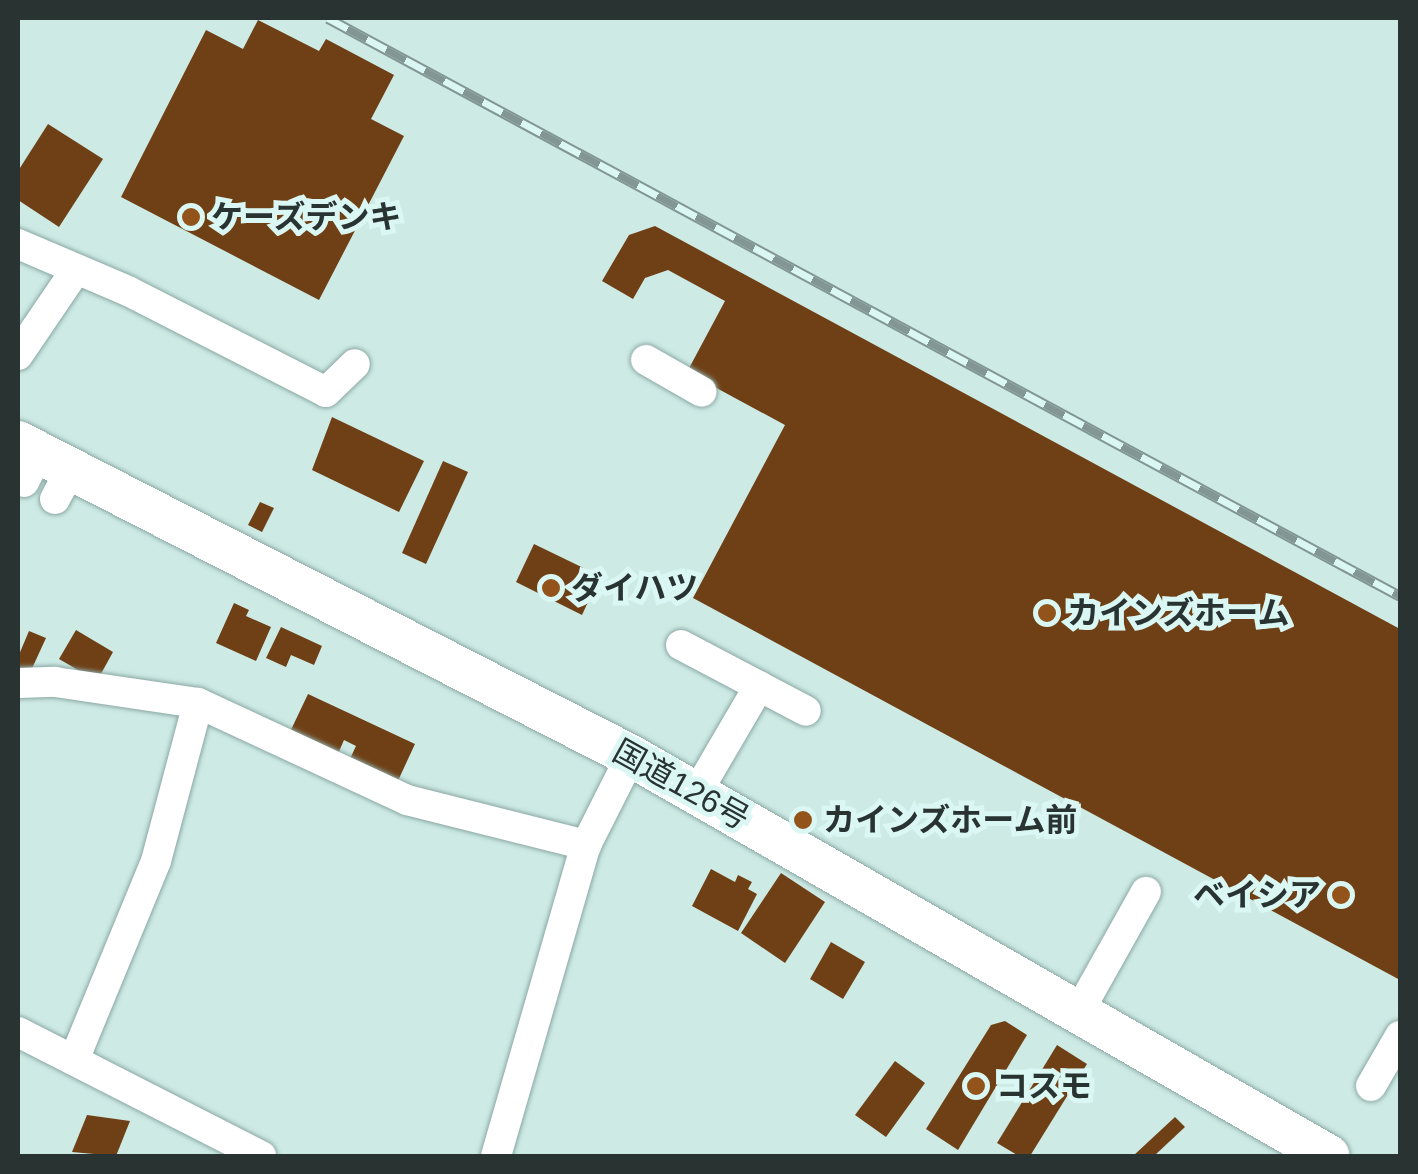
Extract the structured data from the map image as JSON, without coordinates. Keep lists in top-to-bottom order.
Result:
{
  "streets": {
    "highway": ["国道126号"]
  },
  "places": [
    "ケーズデンキ",
    "ダイハツ",
    "カインズホーム",
    "カインズホーム前",
    "ベイシア",
    "コスモ"
  ]
}
